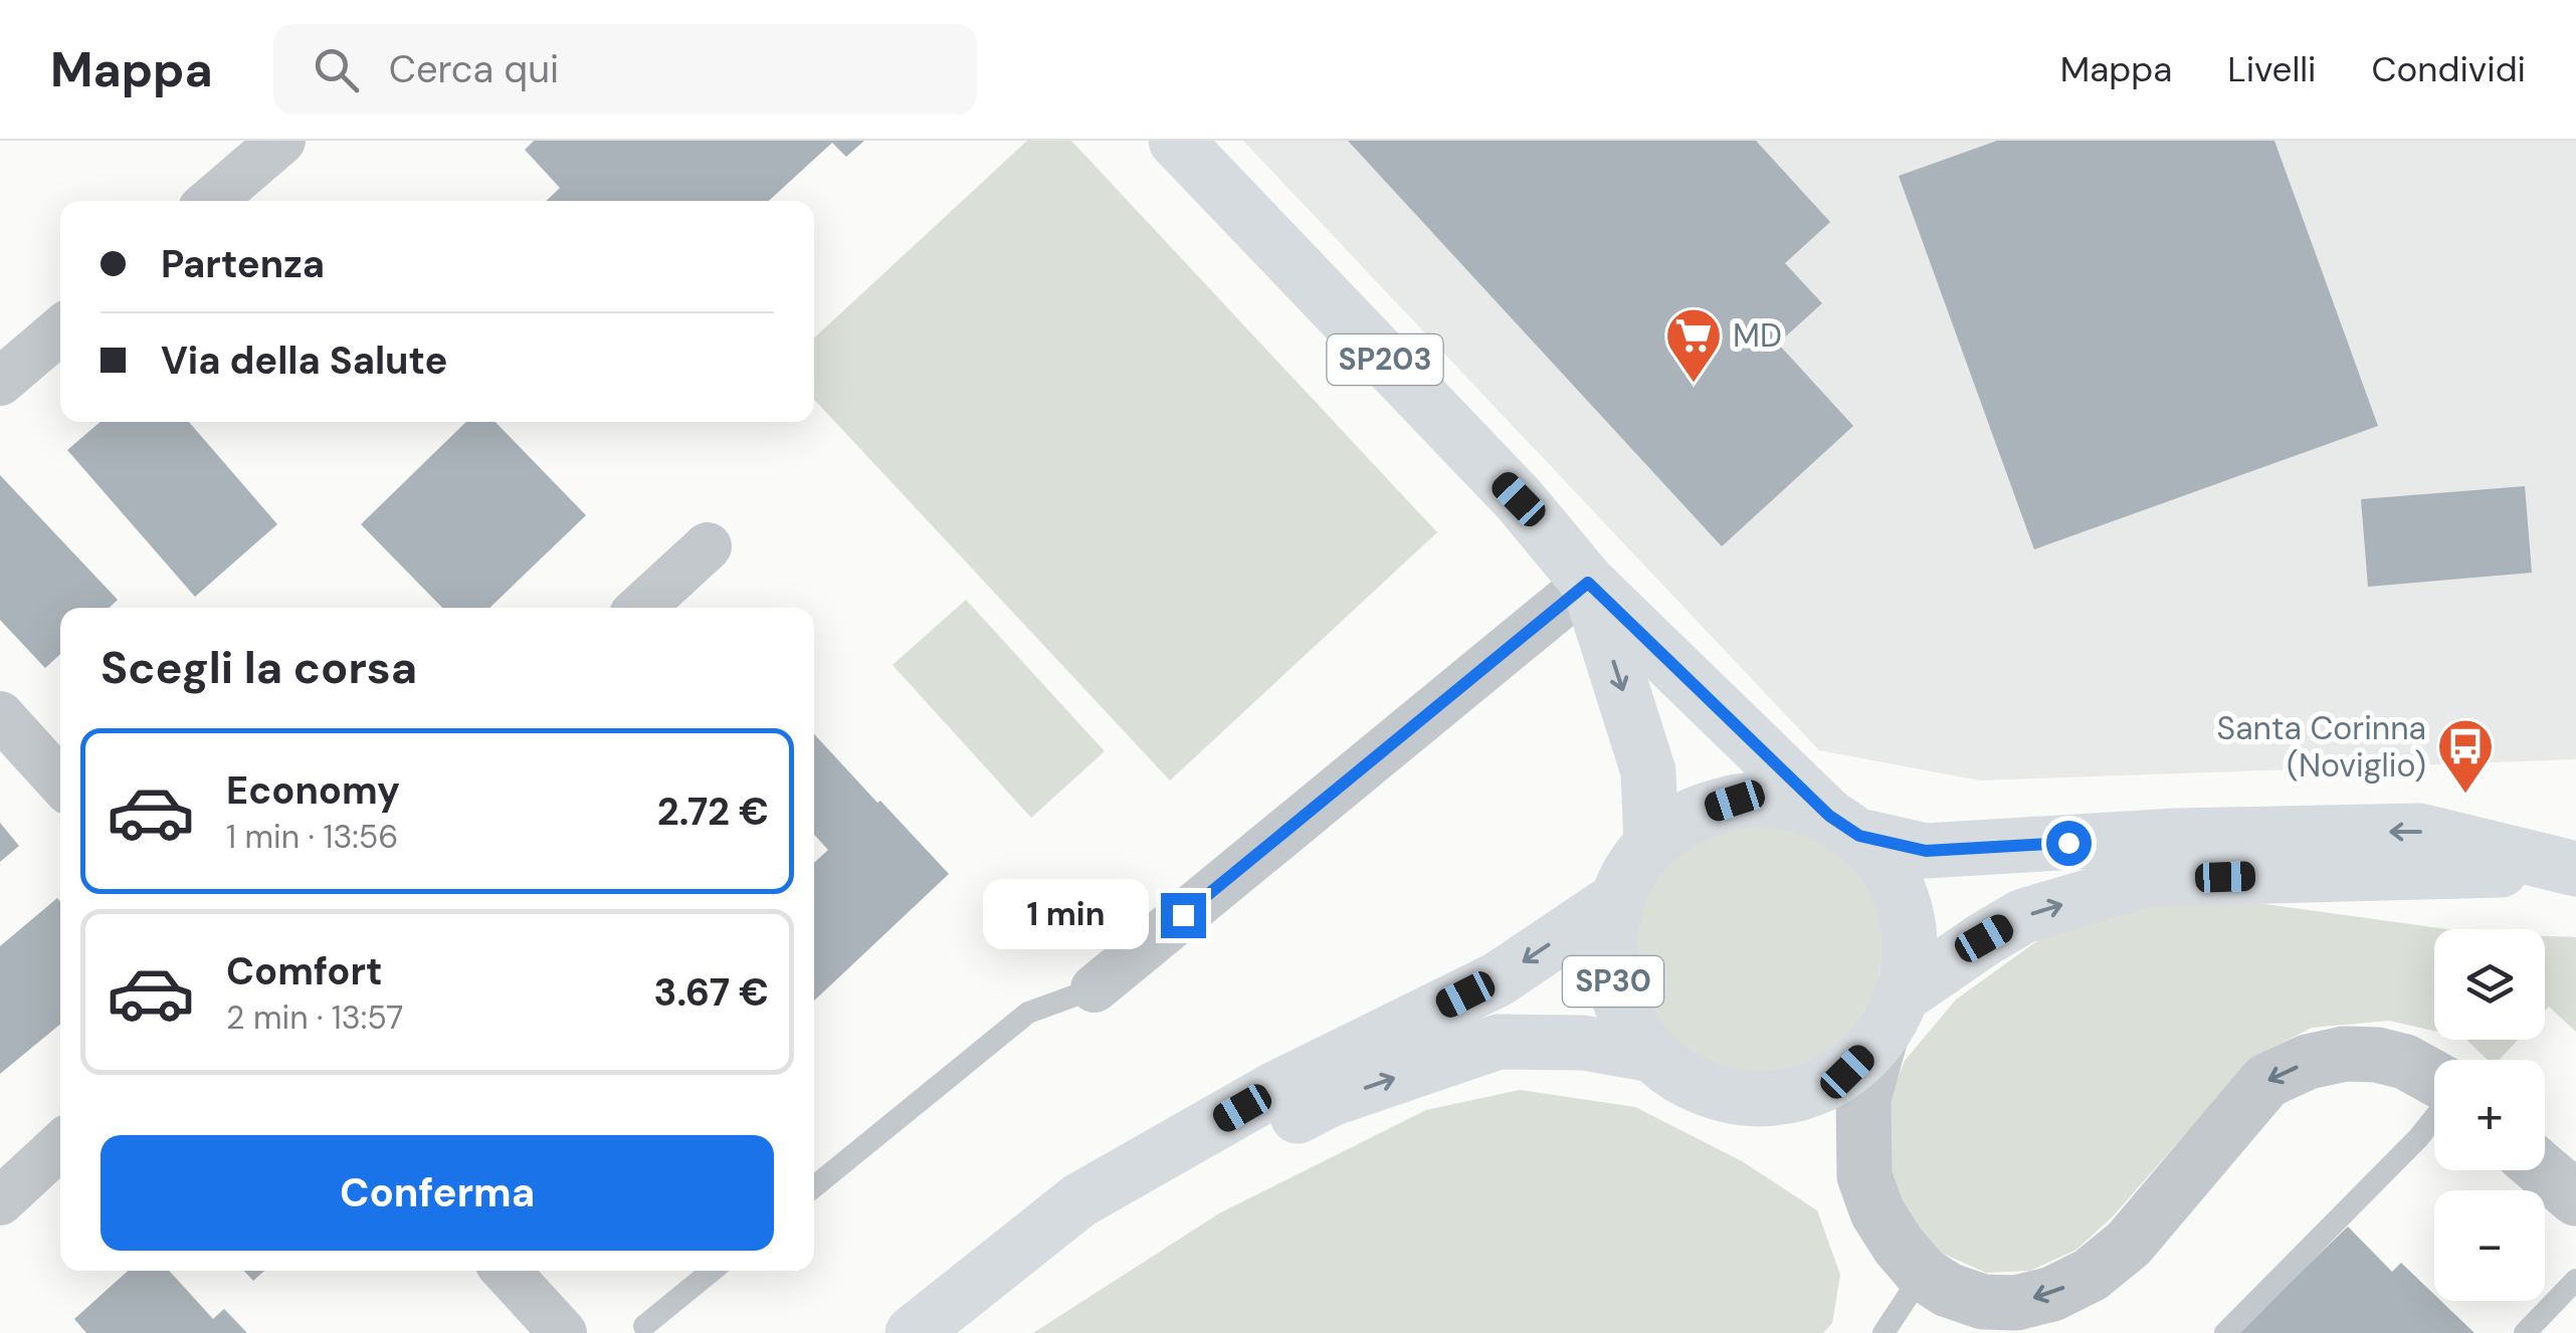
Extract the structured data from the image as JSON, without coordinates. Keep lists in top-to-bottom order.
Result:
{
  "streets": {
    "main road": ["SP203", "SP30"]
  },
  "crossings": [
    ["SP203", "SP30"]
  ],
  "places": {
    "supermarket": ["MD"],
    "bus stop": ["Santa Corinna (Noviglio)"]
  },
  "page": {
    "header": "Mappa",
    "search": "Cerca qui",
    "nav": ["Mappa", "Livelli", "Condividi"],
    "banner": ["Partenza", "Via della Salute"],
    "heading": "Scegli la corsa",
    "list": [
      {
        "name": "Economy",
        "note": "1 min · 13:56",
        "value": "2.72 €"
      },
      {
        "name": "Comfort",
        "note": "2 min · 13:57",
        "value": "3.67 €"
      }
    ],
    "bubble": "1 min",
    "map_buttons": ["+", "−"],
    "buttons": "Conferma"
  }
}
